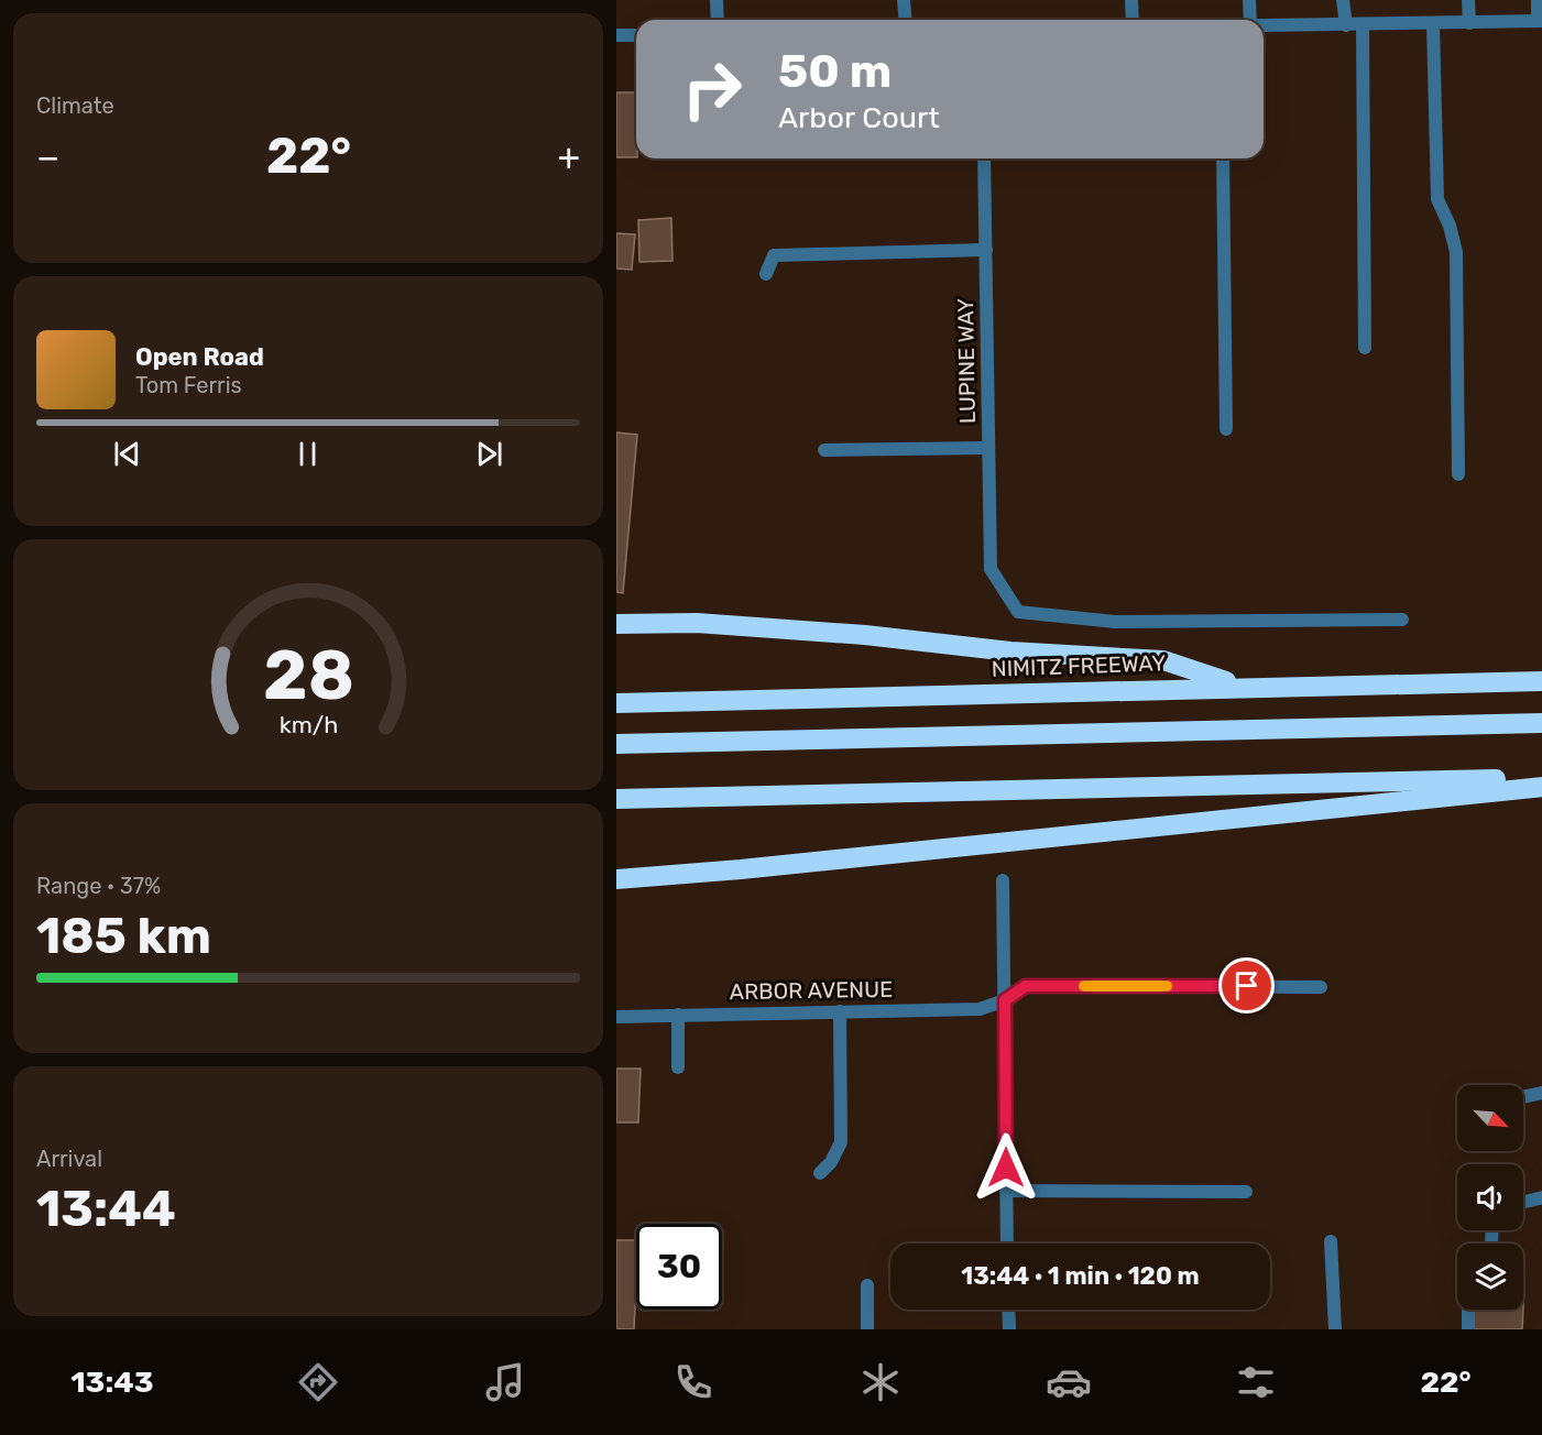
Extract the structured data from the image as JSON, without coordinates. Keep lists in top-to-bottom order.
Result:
{
  "streets": {
    "highway": ["NIMITZ FREEWAY"],
    "street": ["LUPINE WAY", "ARBOR AVENUE"]
  },
  "north": "bottom right",
  "page": {
    "tile": [
      "Climate",
      ["Range · 37%", "185 km"],
      ["Arrival", "13:44"]
    ],
    "turn": ["50 m", "Arbor Court"],
    "heat": ["−", "22°", "+"],
    "song": ["Open Road", "Tom Ferris"],
    "limit": "30",
    "trip": "13:44 · 1 min · 120 m",
    "tabs": ["13:43", "22°"],
    "gauge": ["28", "km/h"]
  }
}
